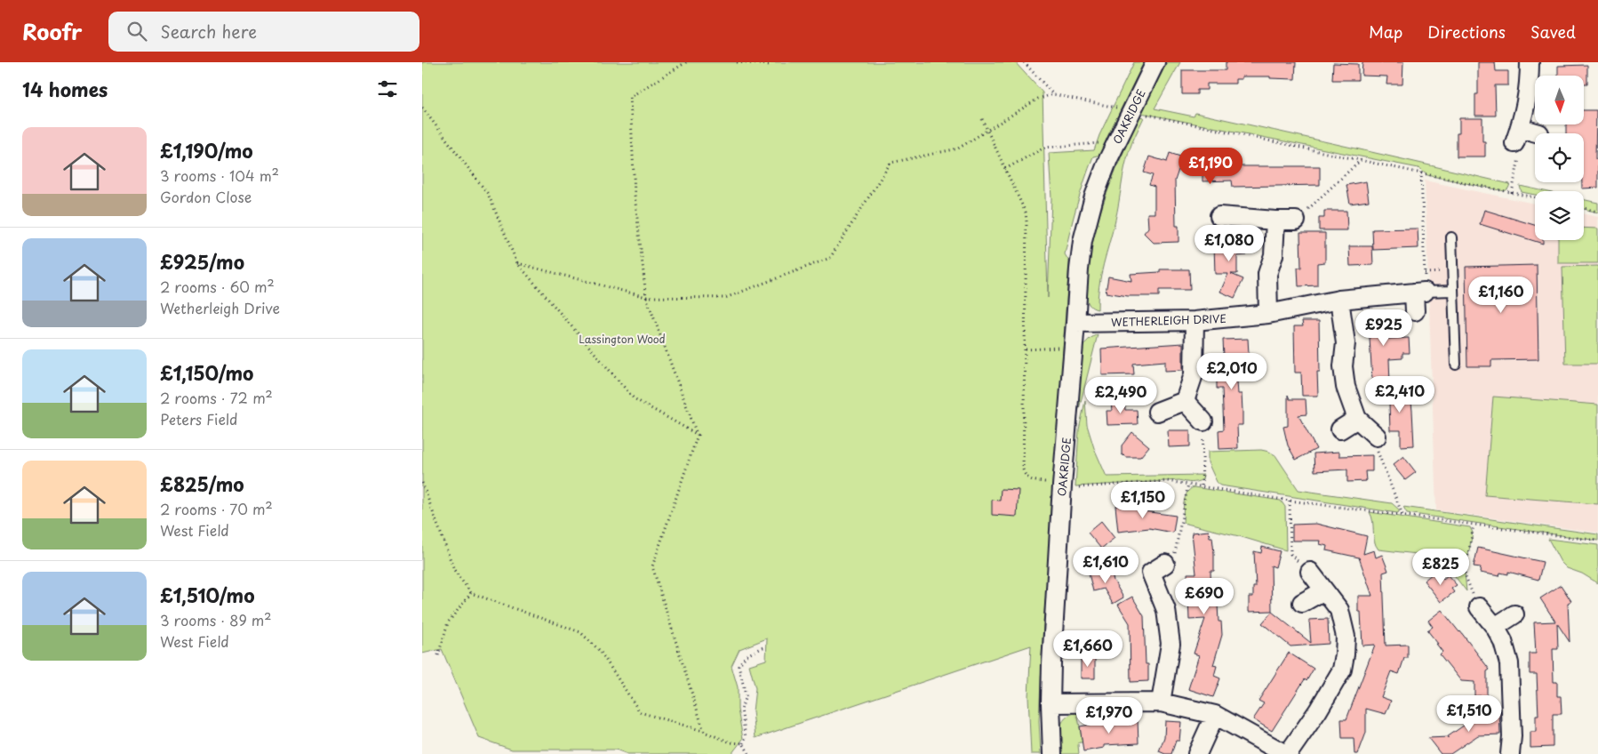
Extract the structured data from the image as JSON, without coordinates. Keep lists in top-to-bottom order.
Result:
{
  "streets": {
    "street": ["OAKRIDGE", "WETHERLEIGH DRIVE"]
  },
  "crossings": [
    ["OAKRIDGE", "WETHERLEIGH DRIVE"]
  ],
  "parks": ["Lassington Wood"],
  "north": "bottom",
  "page": {
    "header": "Roofr",
    "search": "Search here",
    "nav": ["Map", "Directions", "Saved"],
    "heading": "14 homes",
    "list": [
      {
        "name": "£1,190/mo",
        "note": "3 rooms · 104 m² · Gordon Close"
      },
      {
        "name": "£925/mo",
        "note": "2 rooms · 60 m² · Wetherleigh Drive"
      },
      {
        "name": "£1,150/mo",
        "note": "2 rooms · 72 m² · Peters Field"
      },
      {
        "name": "£825/mo",
        "note": "2 rooms · 70 m² · West Field"
      },
      {
        "name": "£1,510/mo",
        "note": "3 rooms · 89 m² · West Field"
      }
    ],
    "price": [
      "£1,190",
      "£1,080",
      "£1,160",
      "£925",
      "£2,010",
      "£2,410",
      "£2,490",
      "£1,150",
      "£1,610",
      "£825",
      "£690",
      "£1,660",
      "£1,510",
      "£1,970"
    ]
  }
}
